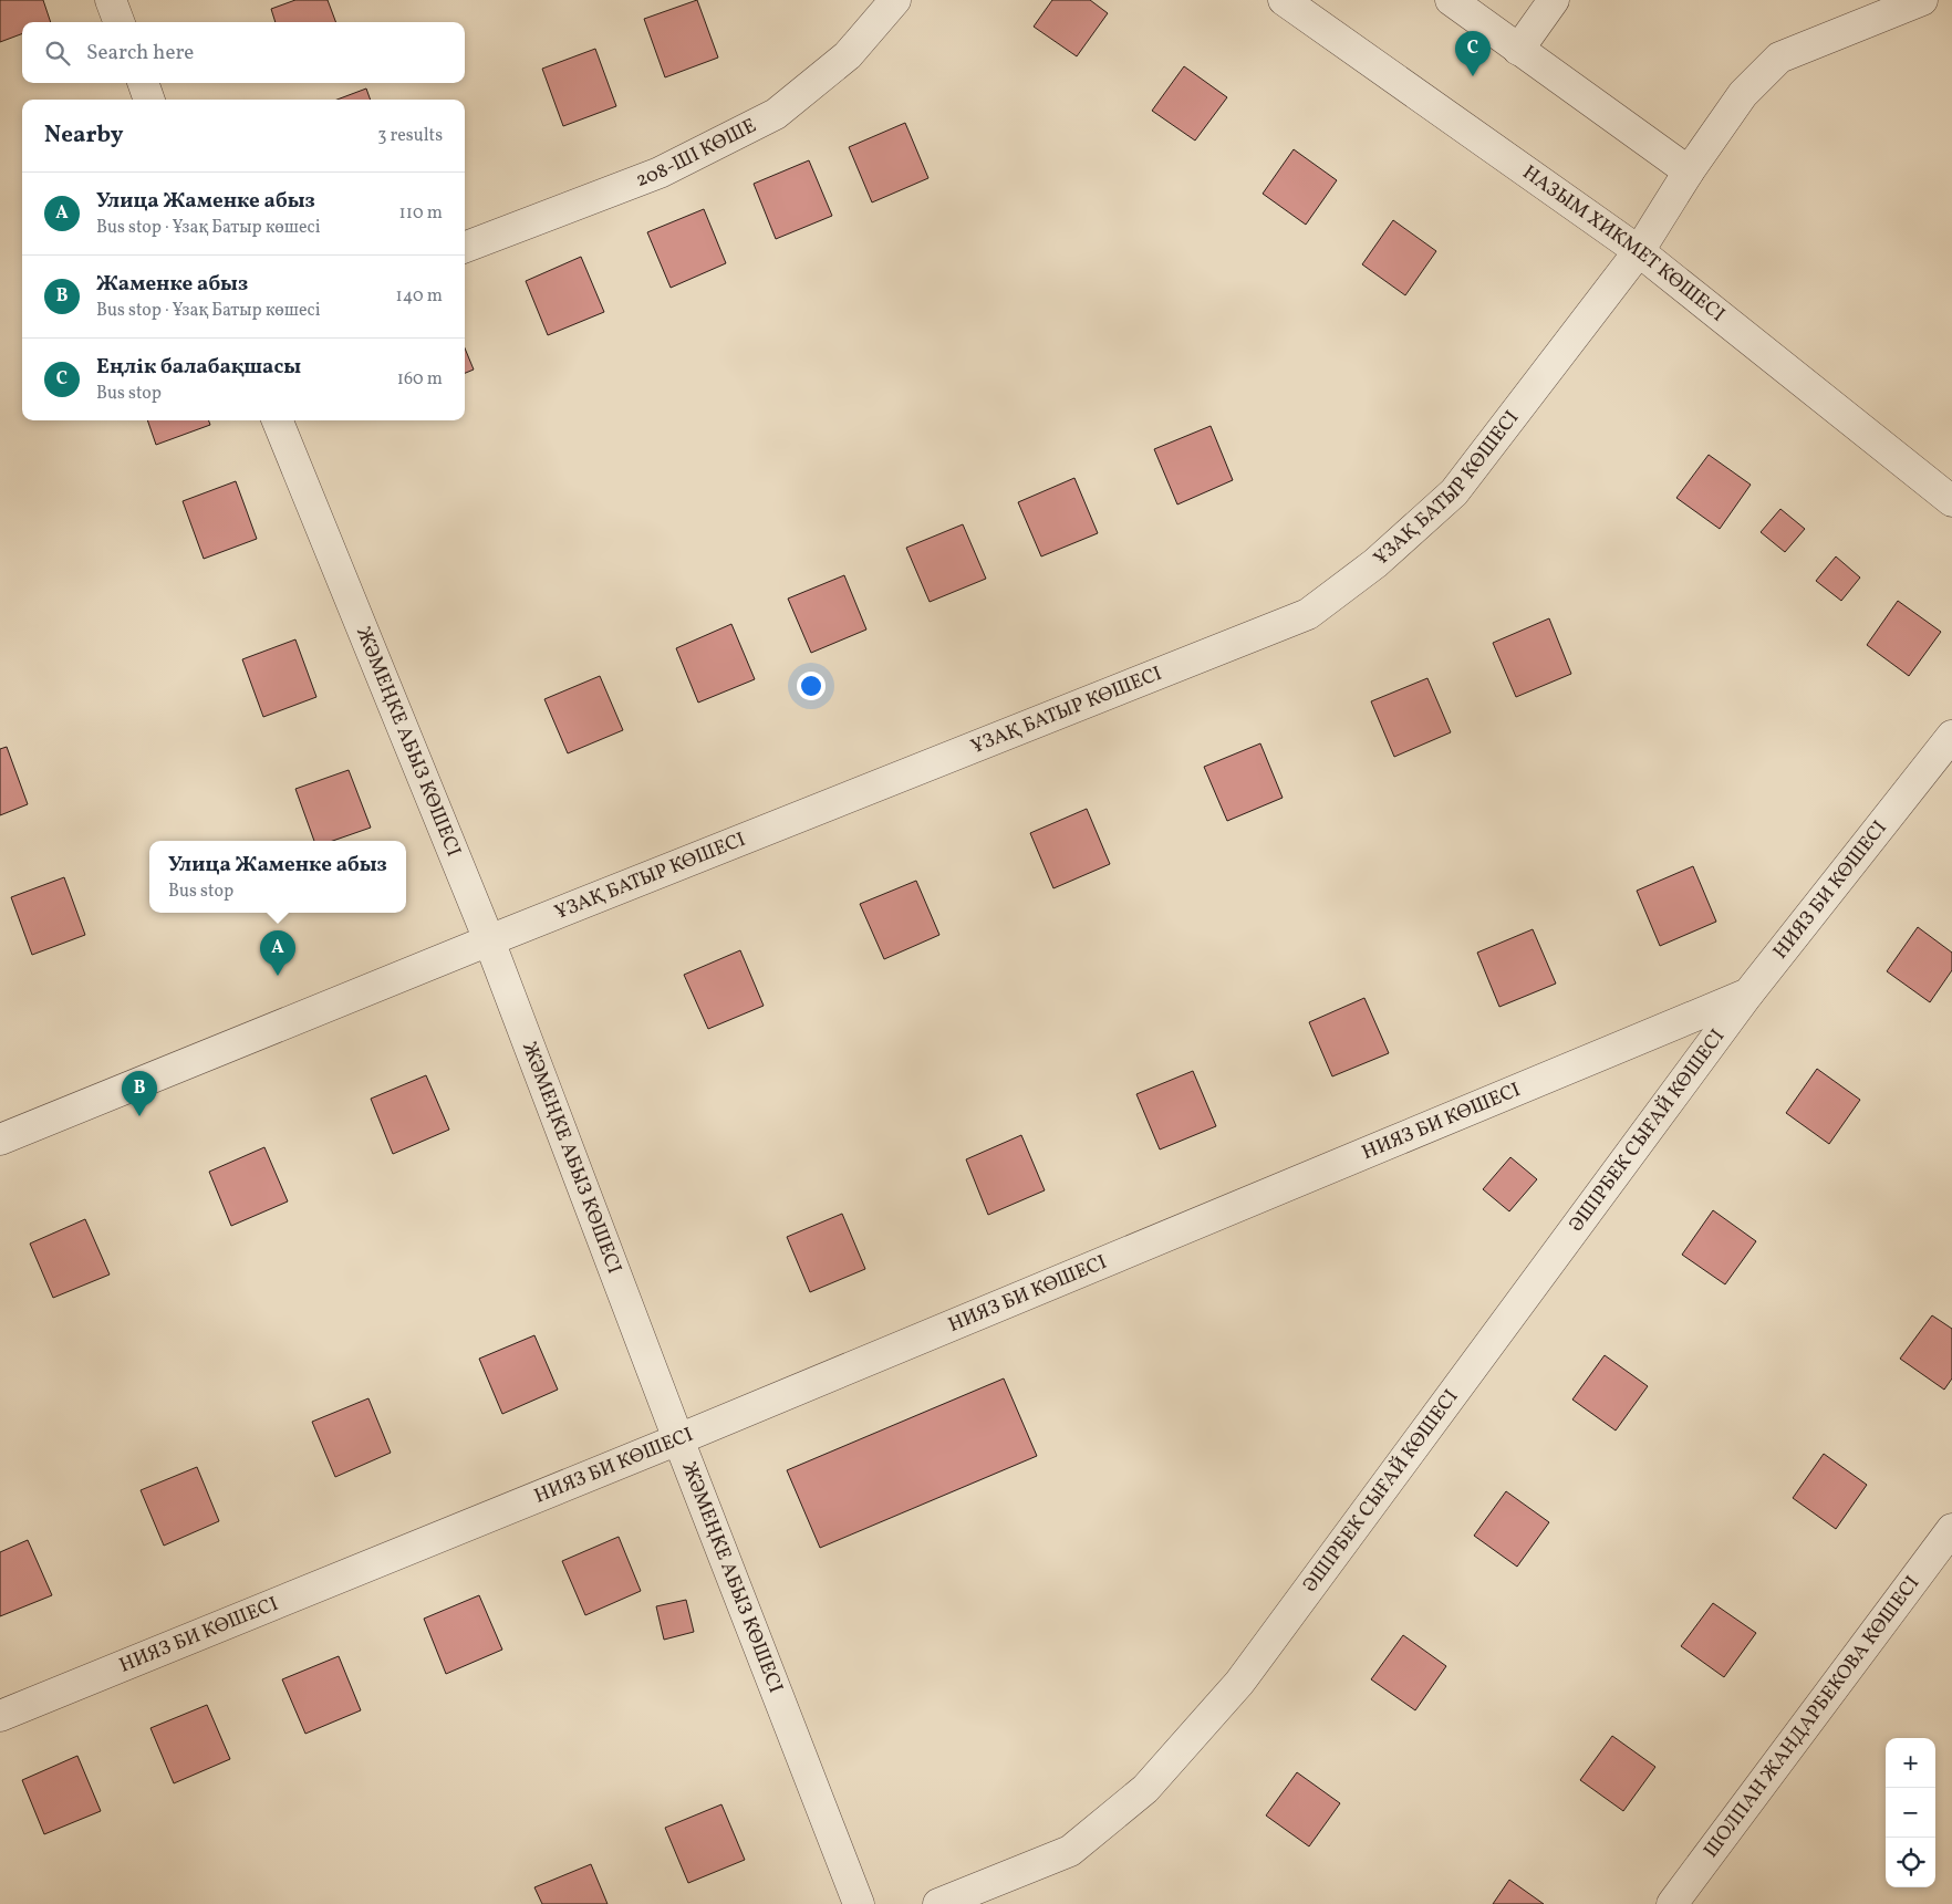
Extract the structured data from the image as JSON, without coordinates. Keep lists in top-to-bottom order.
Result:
{
  "streets": {
    "street": [
      "208-ШІ КӨШЕ",
      "НАЗЫМ ХИКМЕТ КӨШЕСІ",
      "ҰЗАҚ БАТЫР КӨШЕСІ",
      "ЖӘМЕҢКЕ АБЫЗ КӨШЕСІ",
      "НИЯЗ БИ КӨШЕСІ",
      "ӘШІРБЕК СЫҒАЙ КӨШЕСІ",
      "ШОЛПАН ЖАНДАРБЕКОВА КӨШЕСІ"
    ]
  },
  "crossings": [
    ["НАЗЫМ ХИКМЕТ КӨШЕСІ", "ҰЗАҚ БАТЫР КӨШЕСІ"],
    ["ҰЗАҚ БАТЫР КӨШЕСІ", "ЖӘМЕҢКЕ АБЫЗ КӨШЕСІ"],
    ["ЖӘМЕҢКЕ АБЫЗ КӨШЕСІ", "НИЯЗ БИ КӨШЕСІ"],
    ["НИЯЗ БИ КӨШЕСІ", "ӘШІРБЕК СЫҒАЙ КӨШЕСІ"]
  ],
  "page": {
    "search": "Search here",
    "pins": ["C", "A", "B"],
    "heading": ["Nearby", "3 results"],
    "list": [
      {
        "mark": "A",
        "name": "Улица Жаменке абыз",
        "note": "Bus stop · Ұзақ Батыр көшесі",
        "value": "110 m"
      },
      {
        "mark": "B",
        "name": "Жаменке абыз",
        "note": "Bus stop · Ұзақ Батыр көшесі",
        "value": "140 m"
      },
      {
        "mark": "C",
        "name": "Еңлік балабақшасы",
        "note": "Bus stop",
        "value": "160 m"
      }
    ],
    "popup": ["Улица Жаменке абыз", "Bus stop"],
    "map_buttons": ["+", "−"]
  }
}
